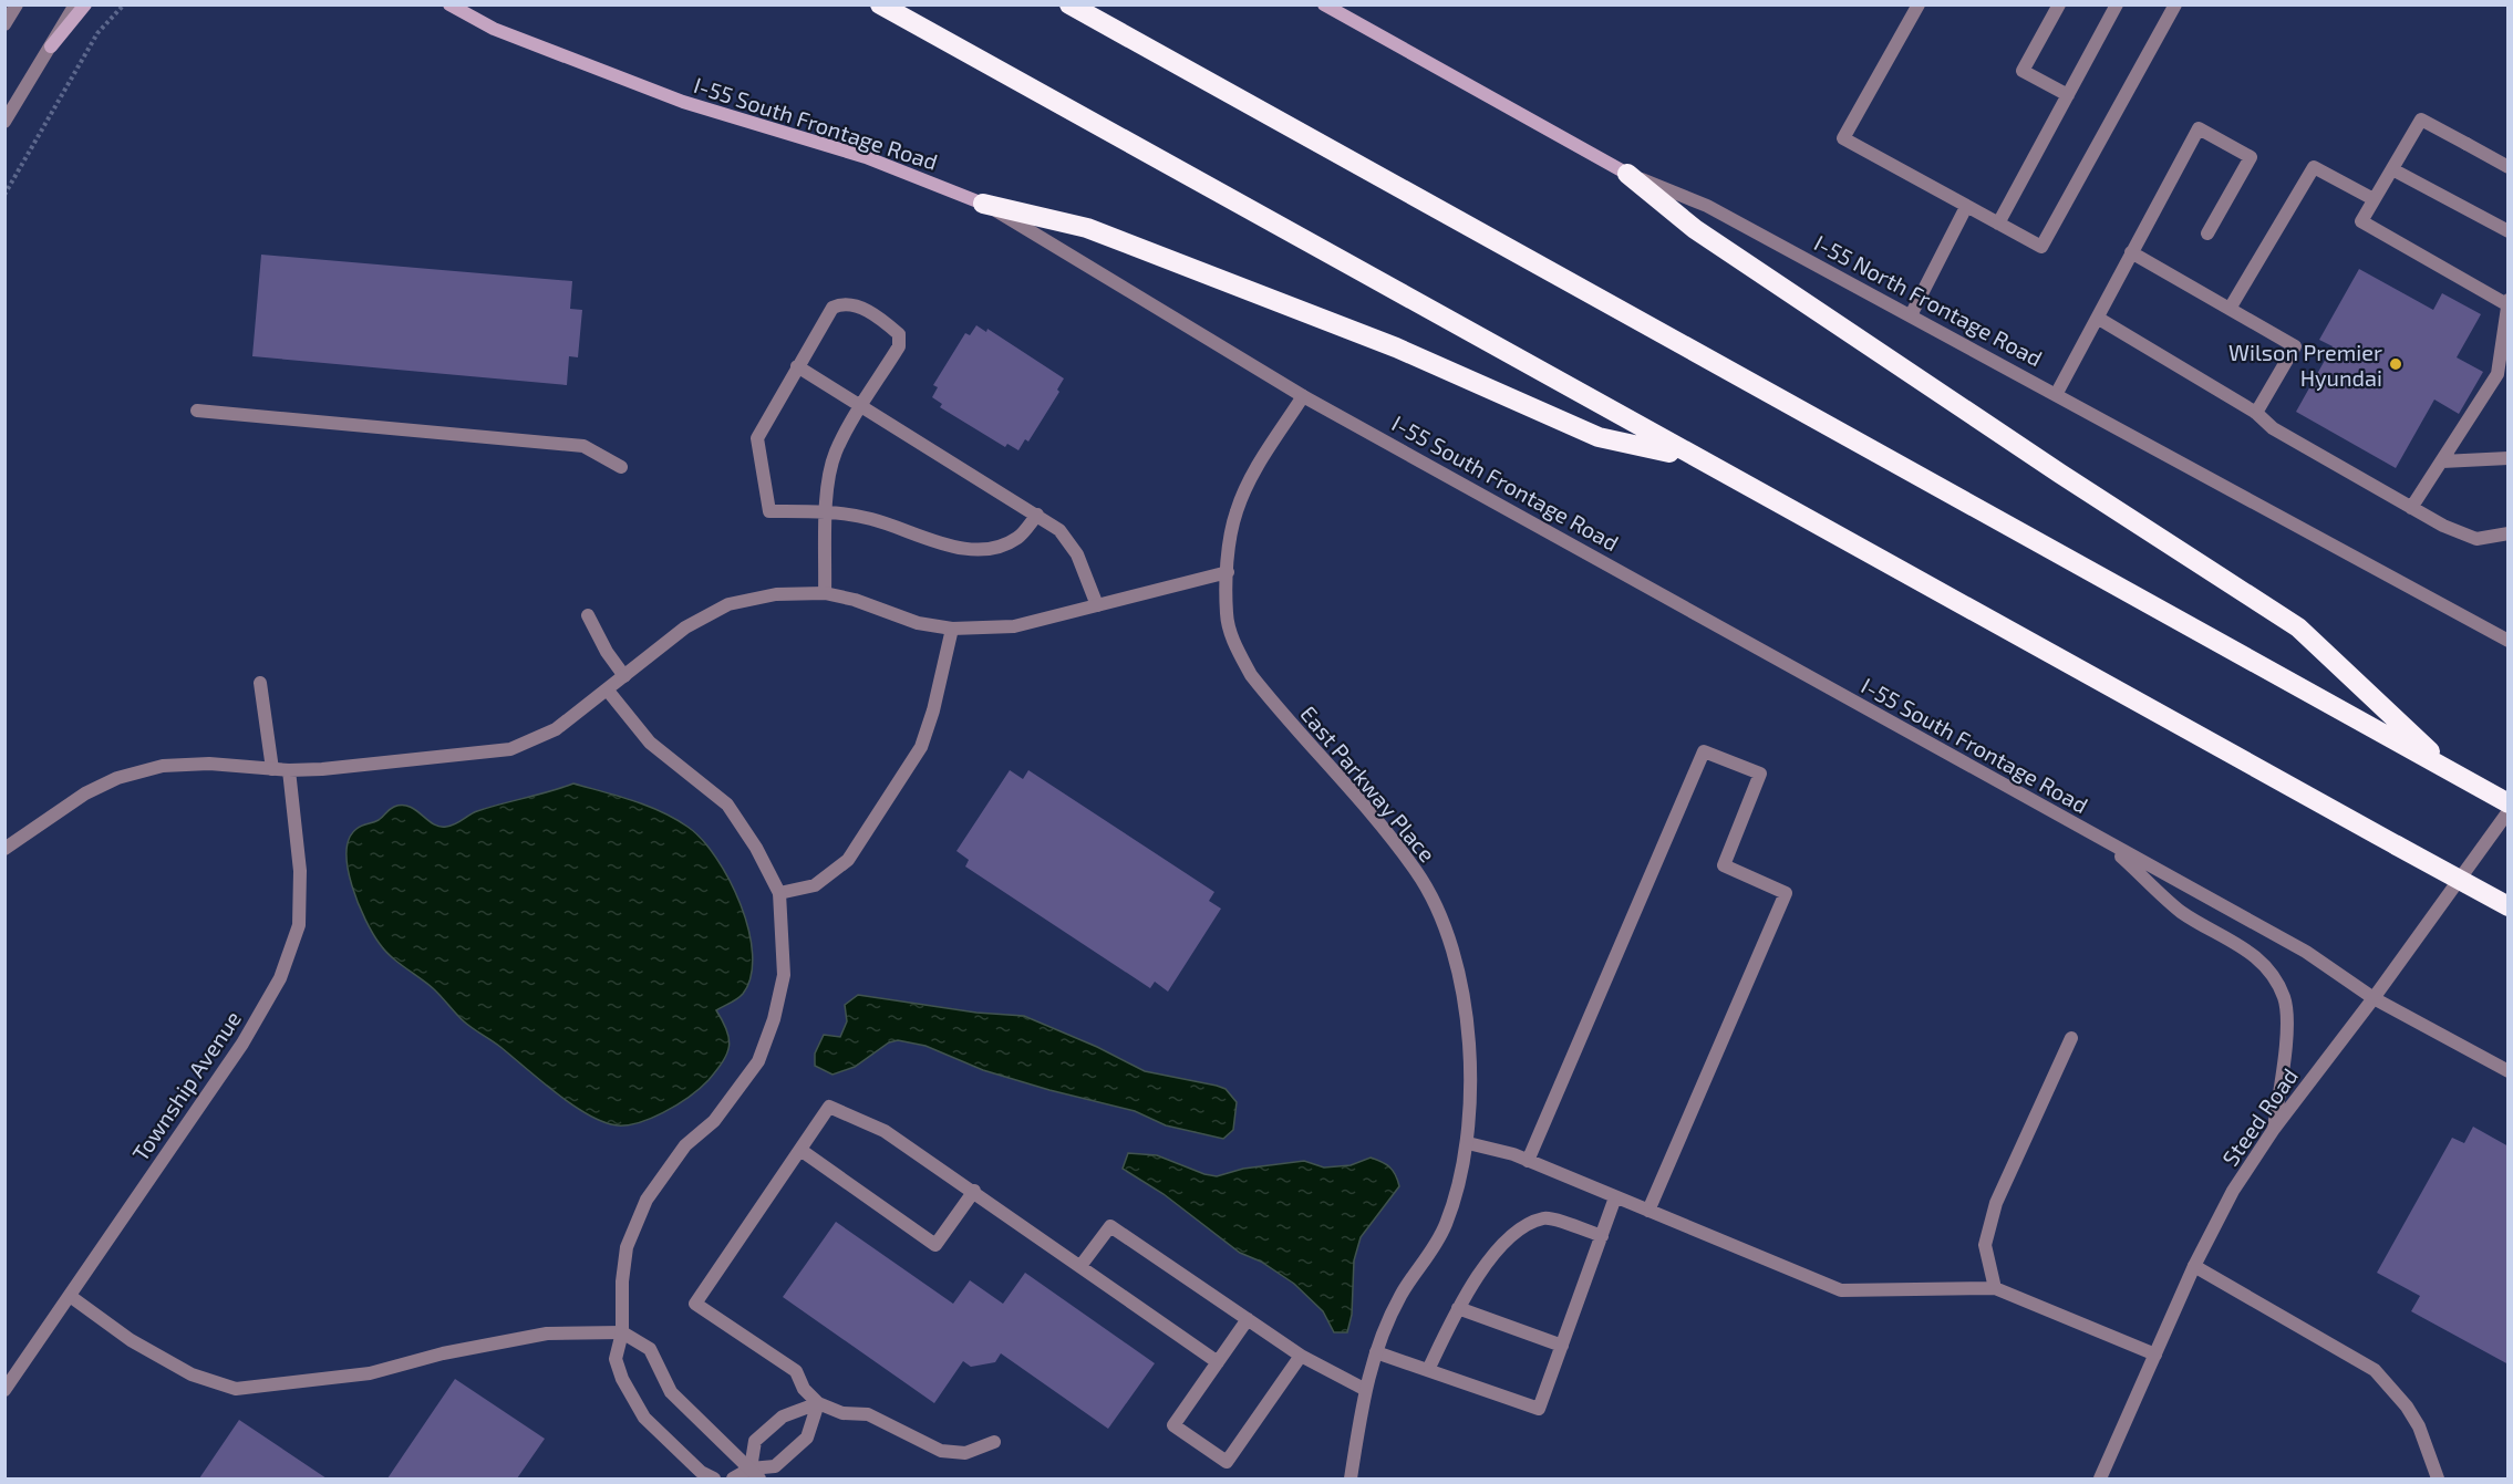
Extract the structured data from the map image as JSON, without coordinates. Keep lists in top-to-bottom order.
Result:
{
  "streets": {
    "main road": ["I-55 South Frontage Road", "I-55 North Frontage Road"],
    "street": ["East Parkway Place", "Township Avenue", "Steed Road"]
  },
  "crossings": [
    ["I-55 South Frontage Road", "East Parkway Place"],
    ["I-55 South Frontage Road", "Steed Road"]
  ],
  "places": ["Wilson Premier Hyundai"]
}
